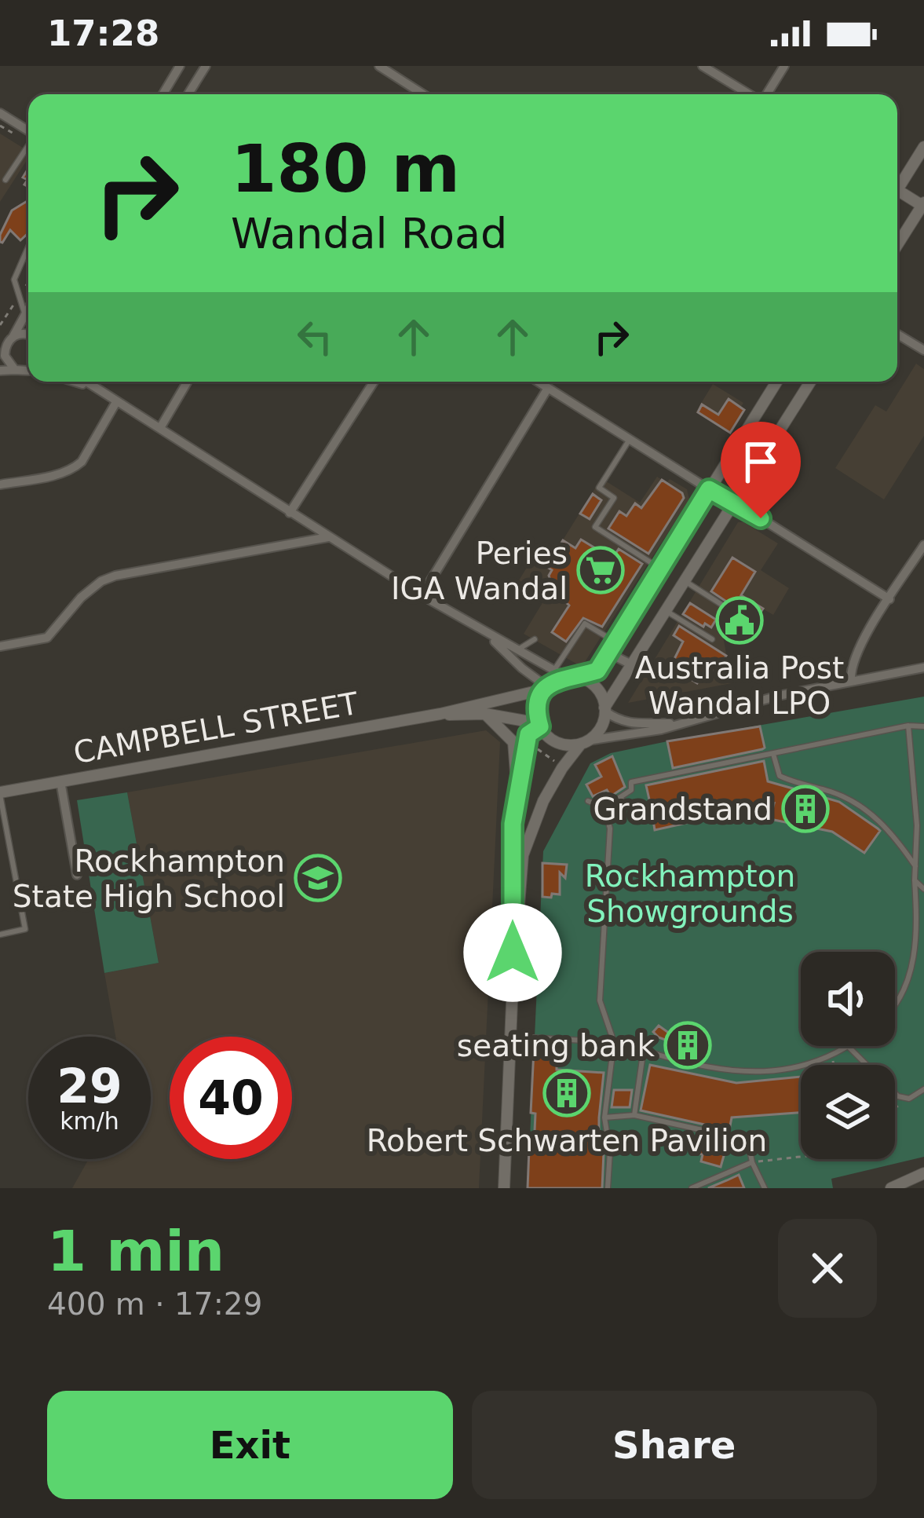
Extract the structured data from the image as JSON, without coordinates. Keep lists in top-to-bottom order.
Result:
{
  "streets": {
    "street": ["CAMPBELL STREET"]
  },
  "parks": ["Rockhampton Showgrounds"],
  "places": {
    "supermarket": ["Peries IGA Wandal"],
    "public building": ["Australia Post Wandal LPO"],
    "building": ["Grandstand", "seating bank", "Robert Schwarten Pavilion"],
    "school or university": ["Rockhampton State High School"]
  },
  "page": {
    "status": "17:28",
    "turn": ["180 m", "Wandal Road"],
    "speed": "29 km/h",
    "limit": "40",
    "heading": ["1 min", "400 m · 17:29"],
    "buttons": ["Exit", "Share"]
  }
}
